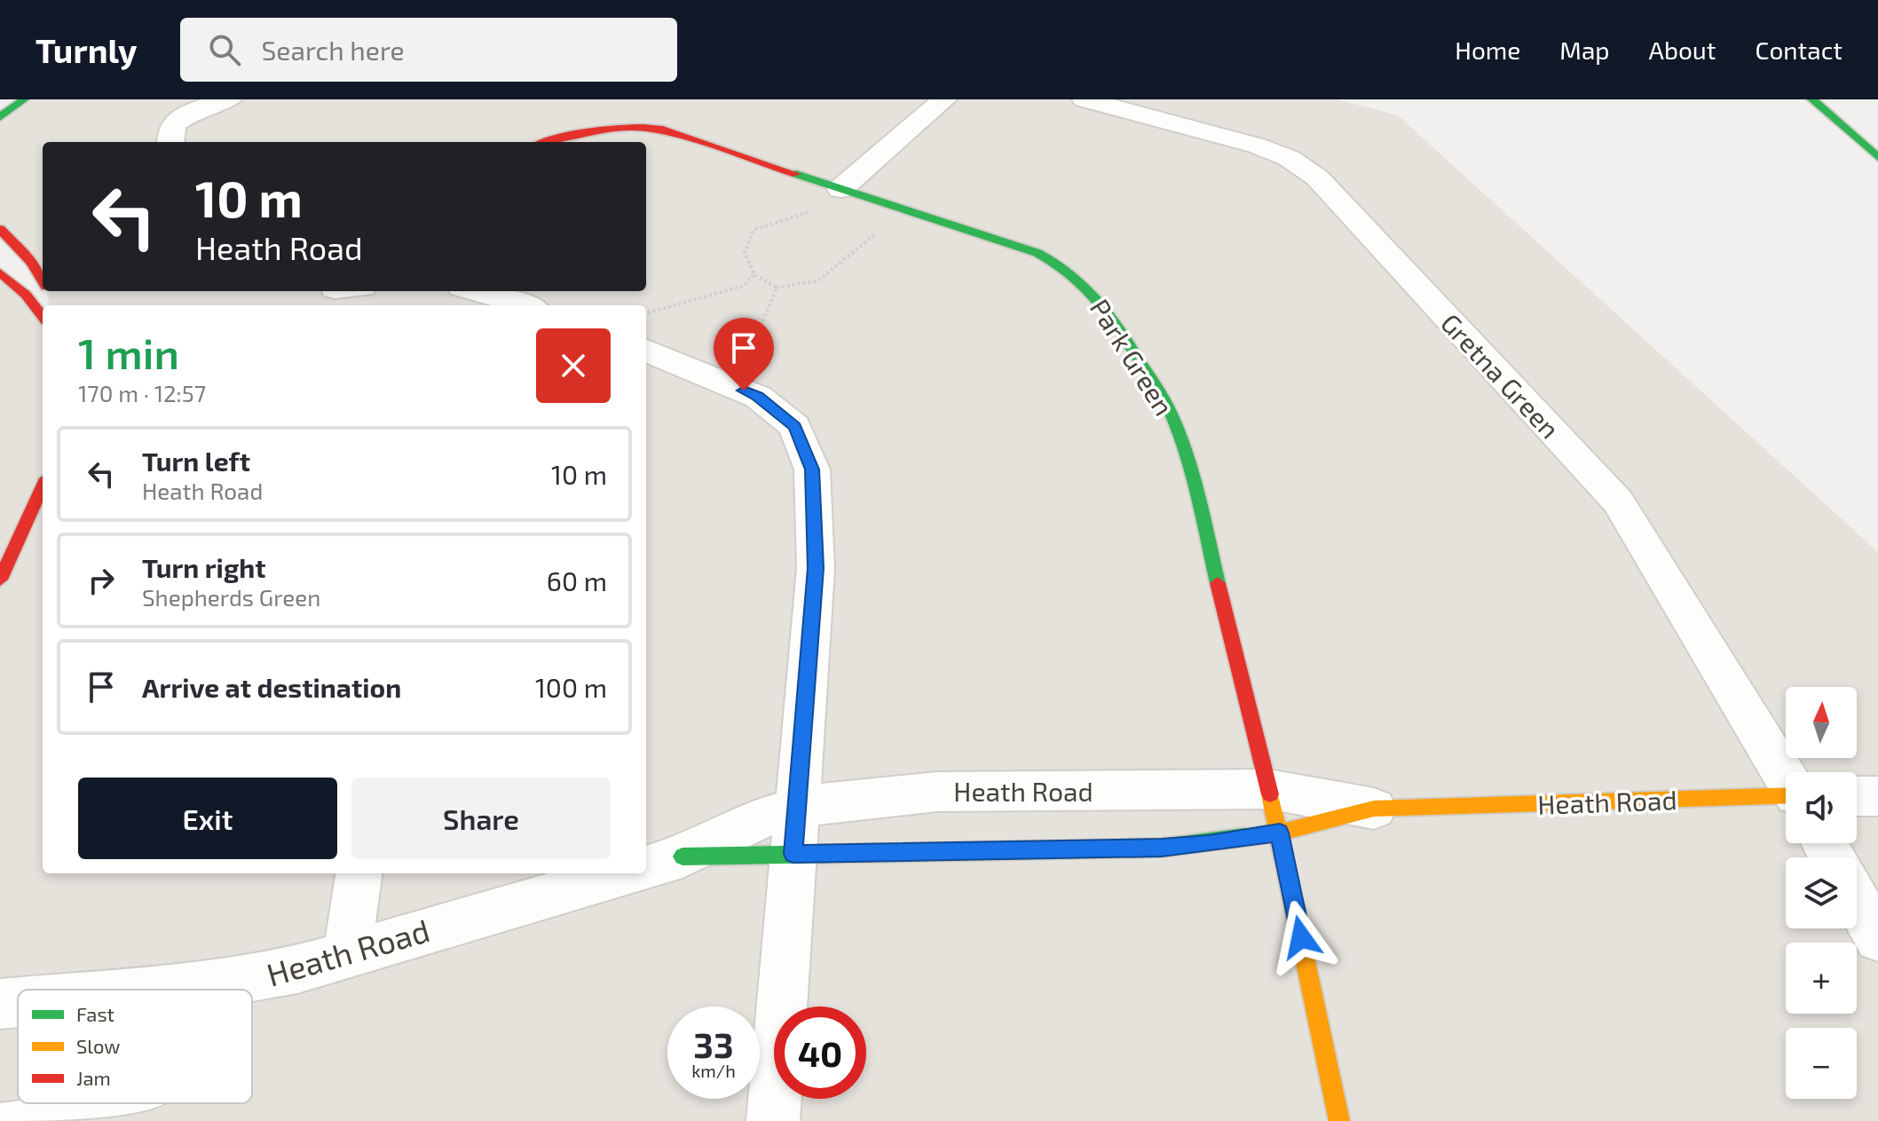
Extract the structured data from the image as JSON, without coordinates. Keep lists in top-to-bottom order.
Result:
{
  "streets": {
    "main road": ["Park Green", "Heath Road"],
    "street": ["Gretna Green"]
  },
  "crossings": [
    ["Park Green", "Heath Road"]
  ],
  "legend": ["Fast", "Slow", "Jam"],
  "north": "top",
  "page": {
    "header": "Turnly",
    "search": "Search here",
    "nav": [
      "Home",
      "Map",
      "About",
      "Contact"
    ],
    "turn": ["10 m", "Heath Road"],
    "heading": ["1 min", "170 m · 12:57"],
    "list": [
      {
        "name": "Turn left",
        "note": "Heath Road",
        "value": "10 m"
      },
      {
        "name": "Turn right",
        "note": "Shepherds Green",
        "value": "60 m"
      },
      {
        "name": "Arrive at destination",
        "value": "100 m"
      }
    ],
    "map_buttons": ["+", "−"],
    "buttons": ["Exit", "Share"],
    "speed": "33 km/h",
    "limit": "40"
  }
}
